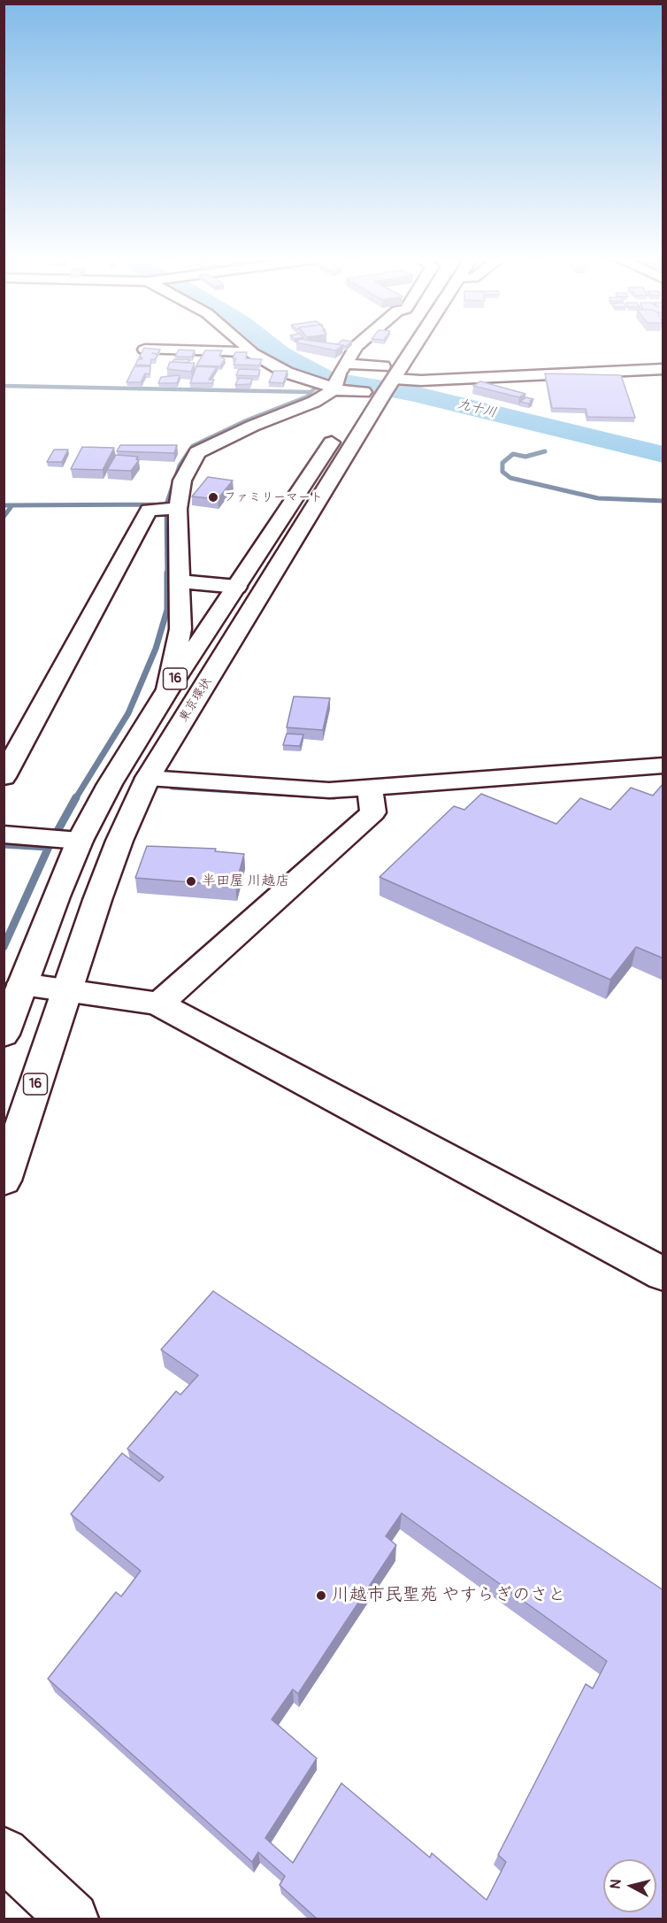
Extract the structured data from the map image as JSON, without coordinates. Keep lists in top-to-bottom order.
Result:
{
  "streets": {
    "main road": ["16", "東京環状"]
  },
  "water": ["九十川"],
  "places": ["ファミリーマート", "半田屋 川越店", "川越市民聖苑 やすらぎのさと"],
  "north": "left"
}
